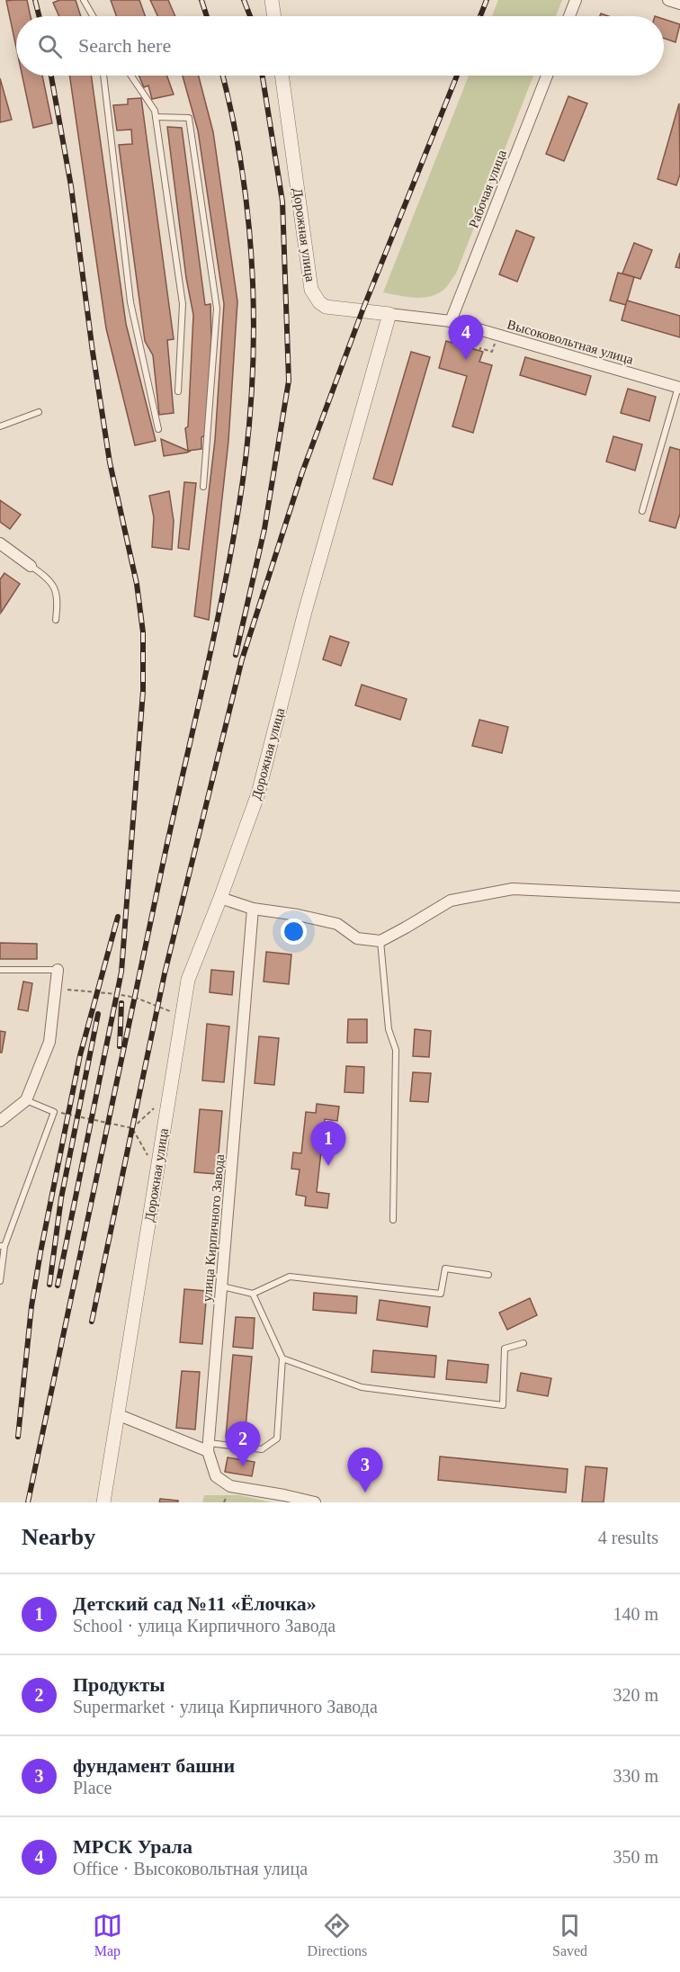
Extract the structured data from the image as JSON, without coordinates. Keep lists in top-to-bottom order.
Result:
{
  "streets": {
    "street": [
      "Рабочая улица",
      "Дорожная улица",
      "Высоковольтная улица",
      "улица Кирпичного Завода"
    ]
  },
  "crossings": [
    ["Рабочая улица", "Высоковольтная улица"],
    ["Дорожная улица", "Высоковольтная улица"]
  ],
  "page": {
    "search": "Search here",
    "pins": [
      "4",
      "1",
      "2",
      "3"
    ],
    "heading": ["Nearby", "4 results"],
    "list": [
      {
        "mark": "1",
        "name": "Детский сад №11 «Ёлочка»",
        "note": "School · улица Кирпичного Завода",
        "value": "140 m"
      },
      {
        "mark": "2",
        "name": "Продукты",
        "note": "Supermarket · улица Кирпичного Завода",
        "value": "320 m"
      },
      {
        "mark": "3",
        "name": "фундамент башни",
        "note": "Place",
        "value": "330 m"
      },
      {
        "mark": "4",
        "name": "МРСК Урала",
        "note": "Office · Высоковольтная улица",
        "value": "350 m"
      }
    ],
    "nav": ["Map", "Directions", "Saved"]
  }
}
